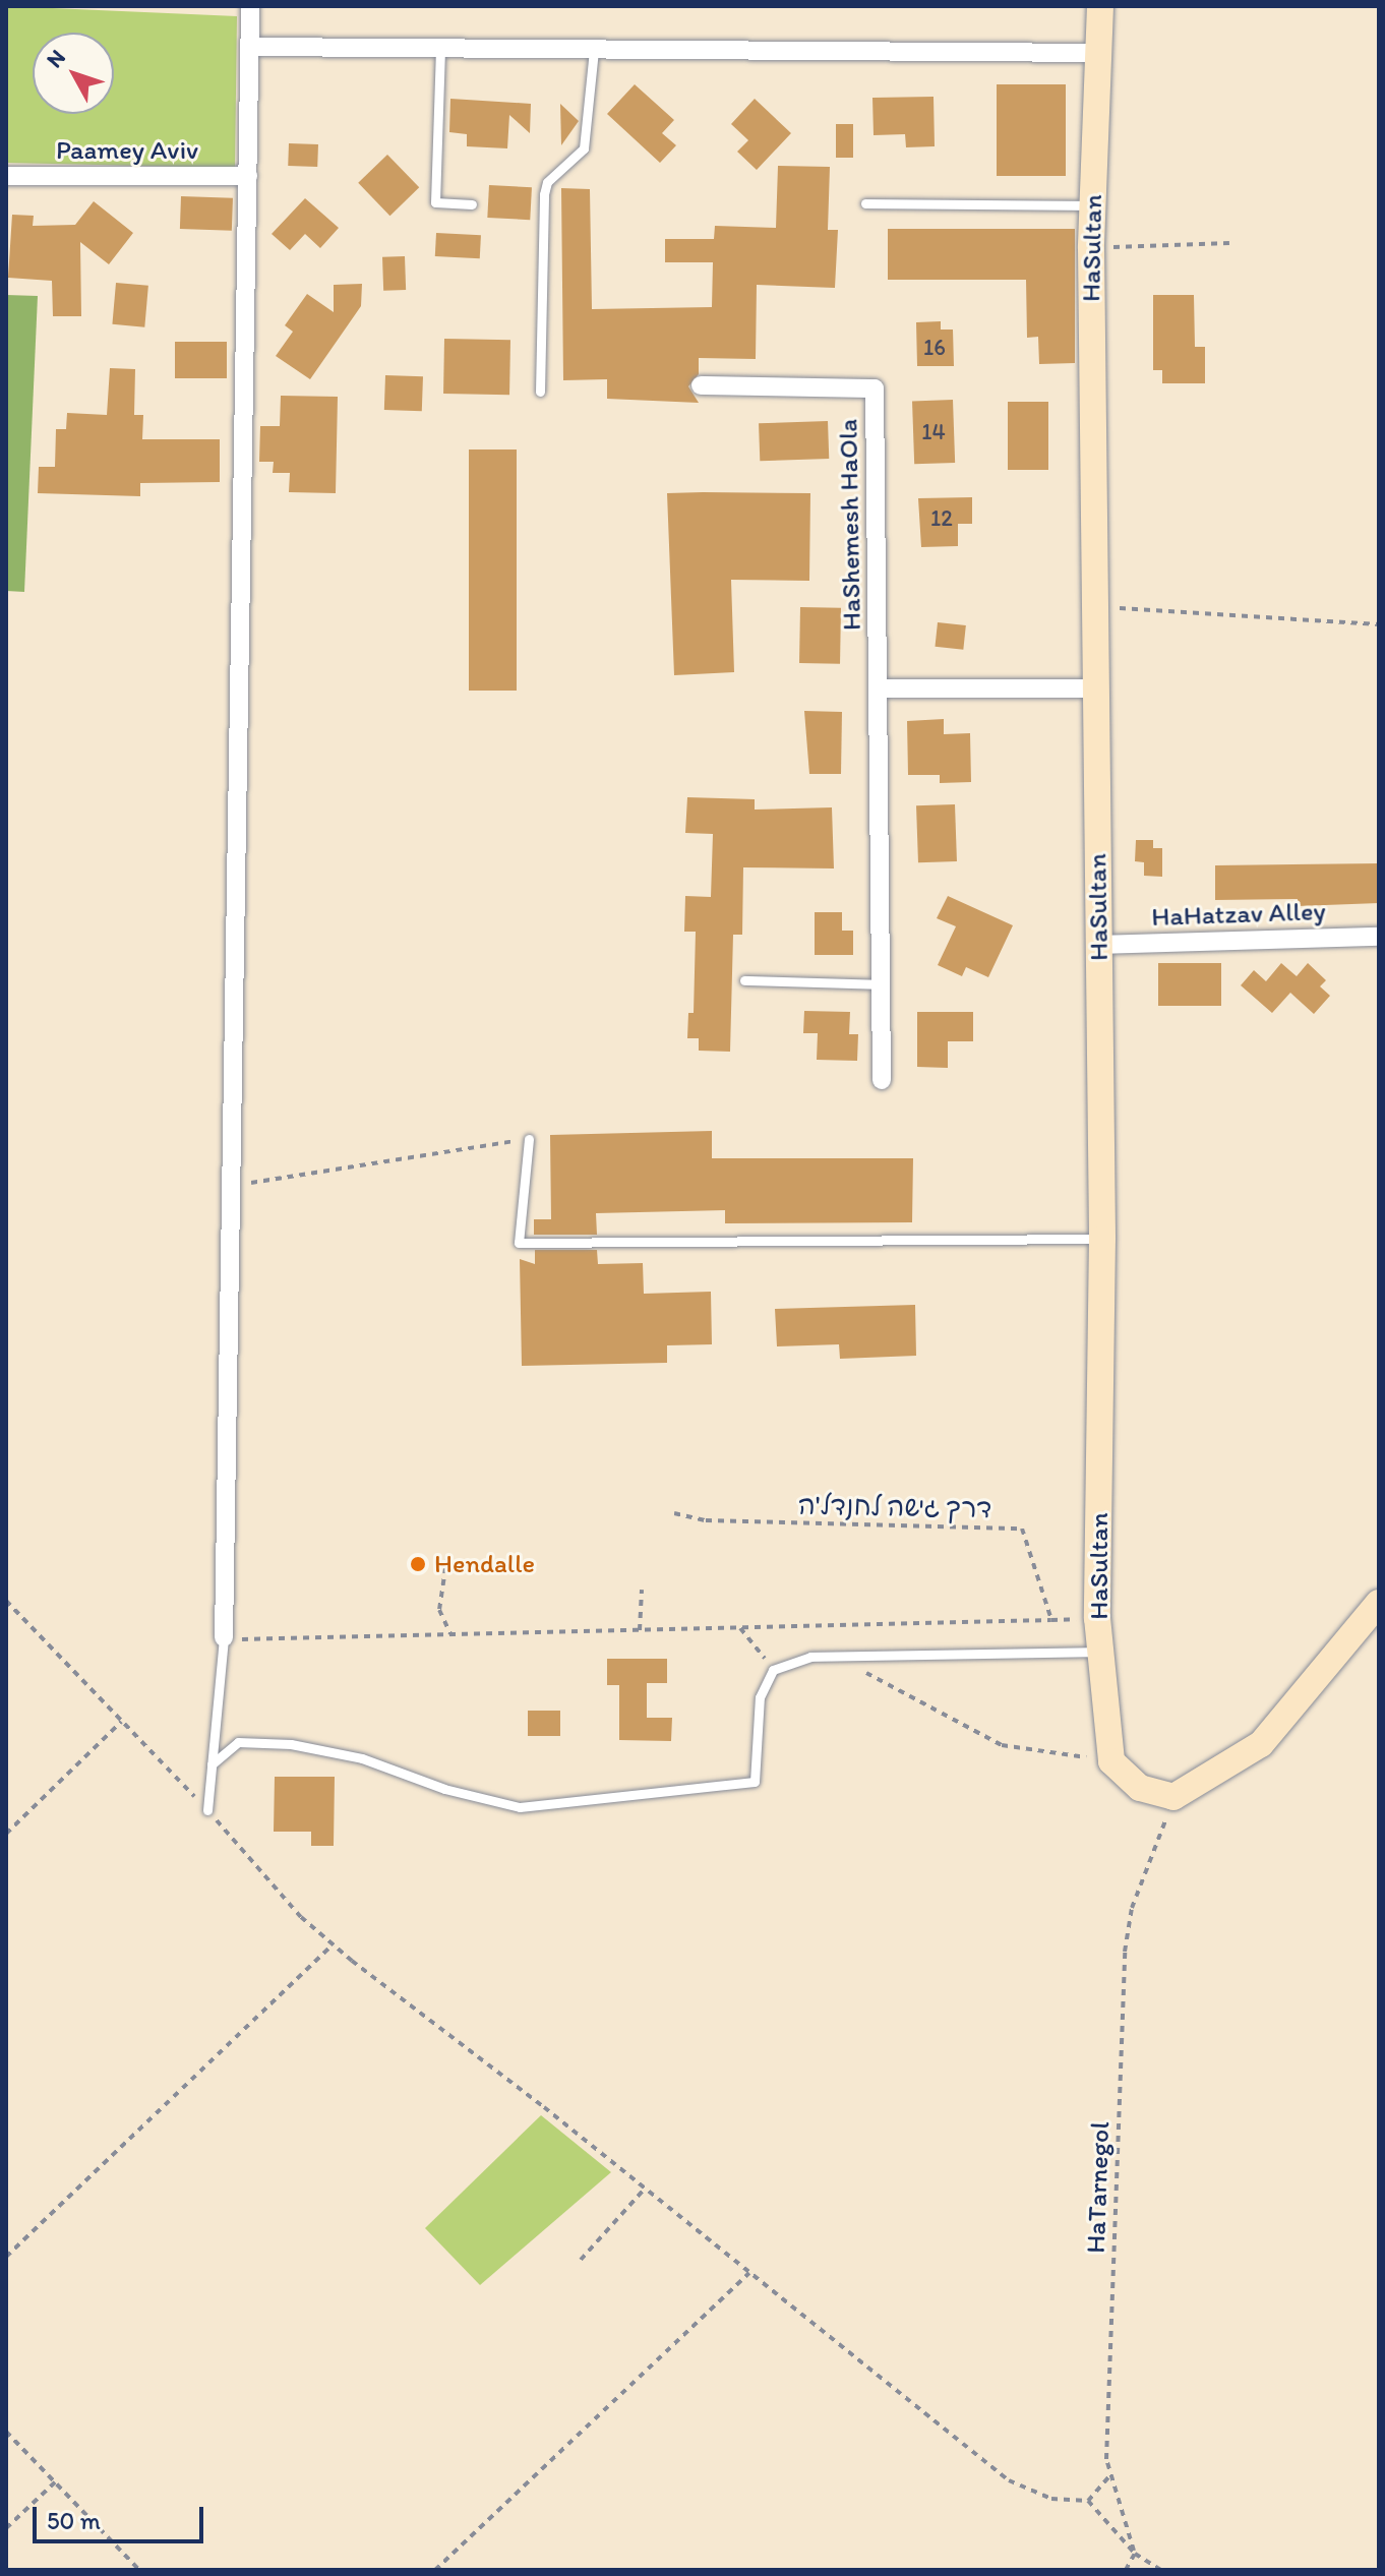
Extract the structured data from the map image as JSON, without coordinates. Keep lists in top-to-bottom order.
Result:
{
  "streets": {
    "street": [
      "Paamey Aviv",
      "HaSultan",
      "HaShemesh HaOla",
      "HaHatzav Alley"
    ],
    "path": ["דרך גישה לחנדל'ה", "HaTarnegol"]
  },
  "crossings": [
    ["HaSultan", "HaHatzav Alley"]
  ],
  "places": ["Hendalle"],
  "house_numbers": ["16", "14", "12"],
  "scale_bar": "50 m",
  "north": "top left"
}
